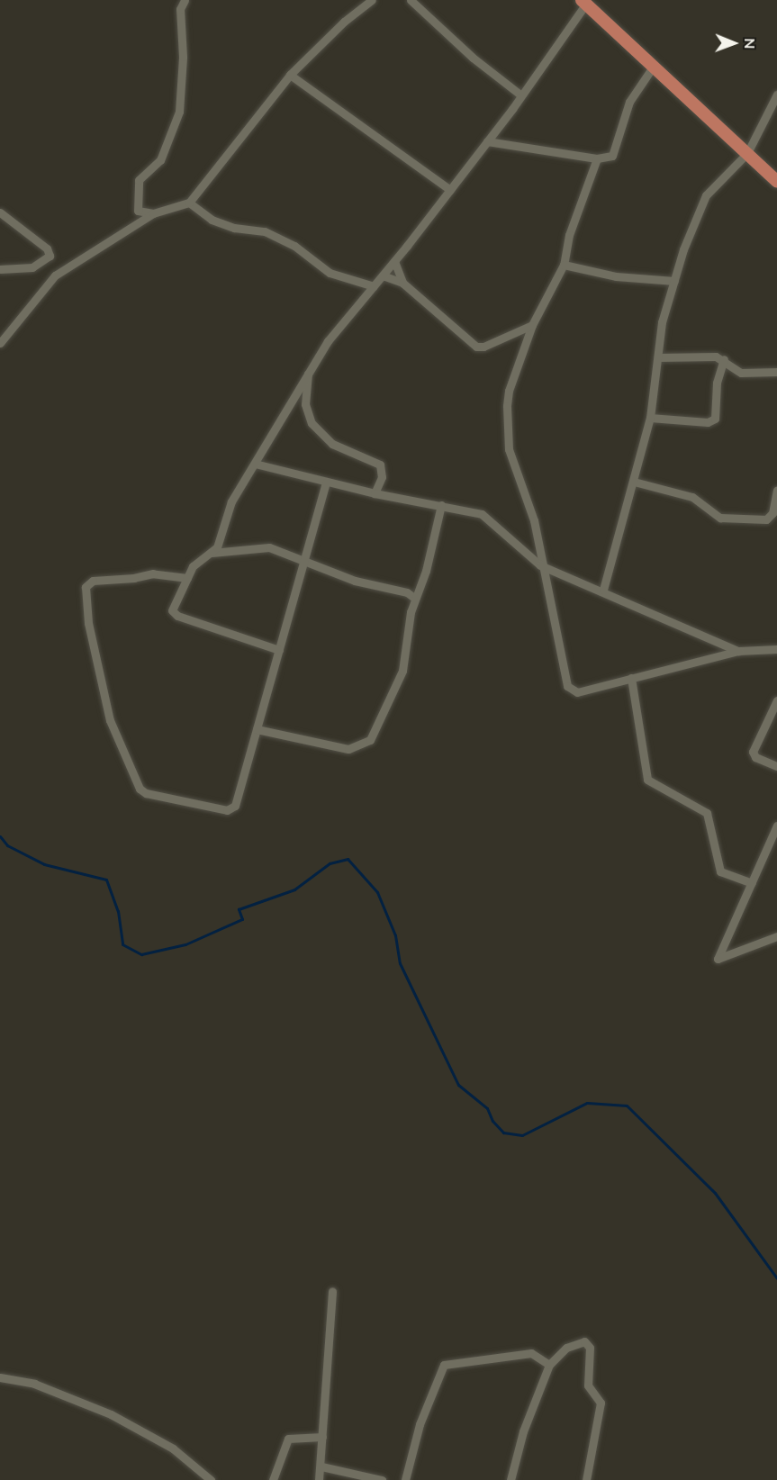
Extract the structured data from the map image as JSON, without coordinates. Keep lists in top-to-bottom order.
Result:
{
  "north": "right"
}
